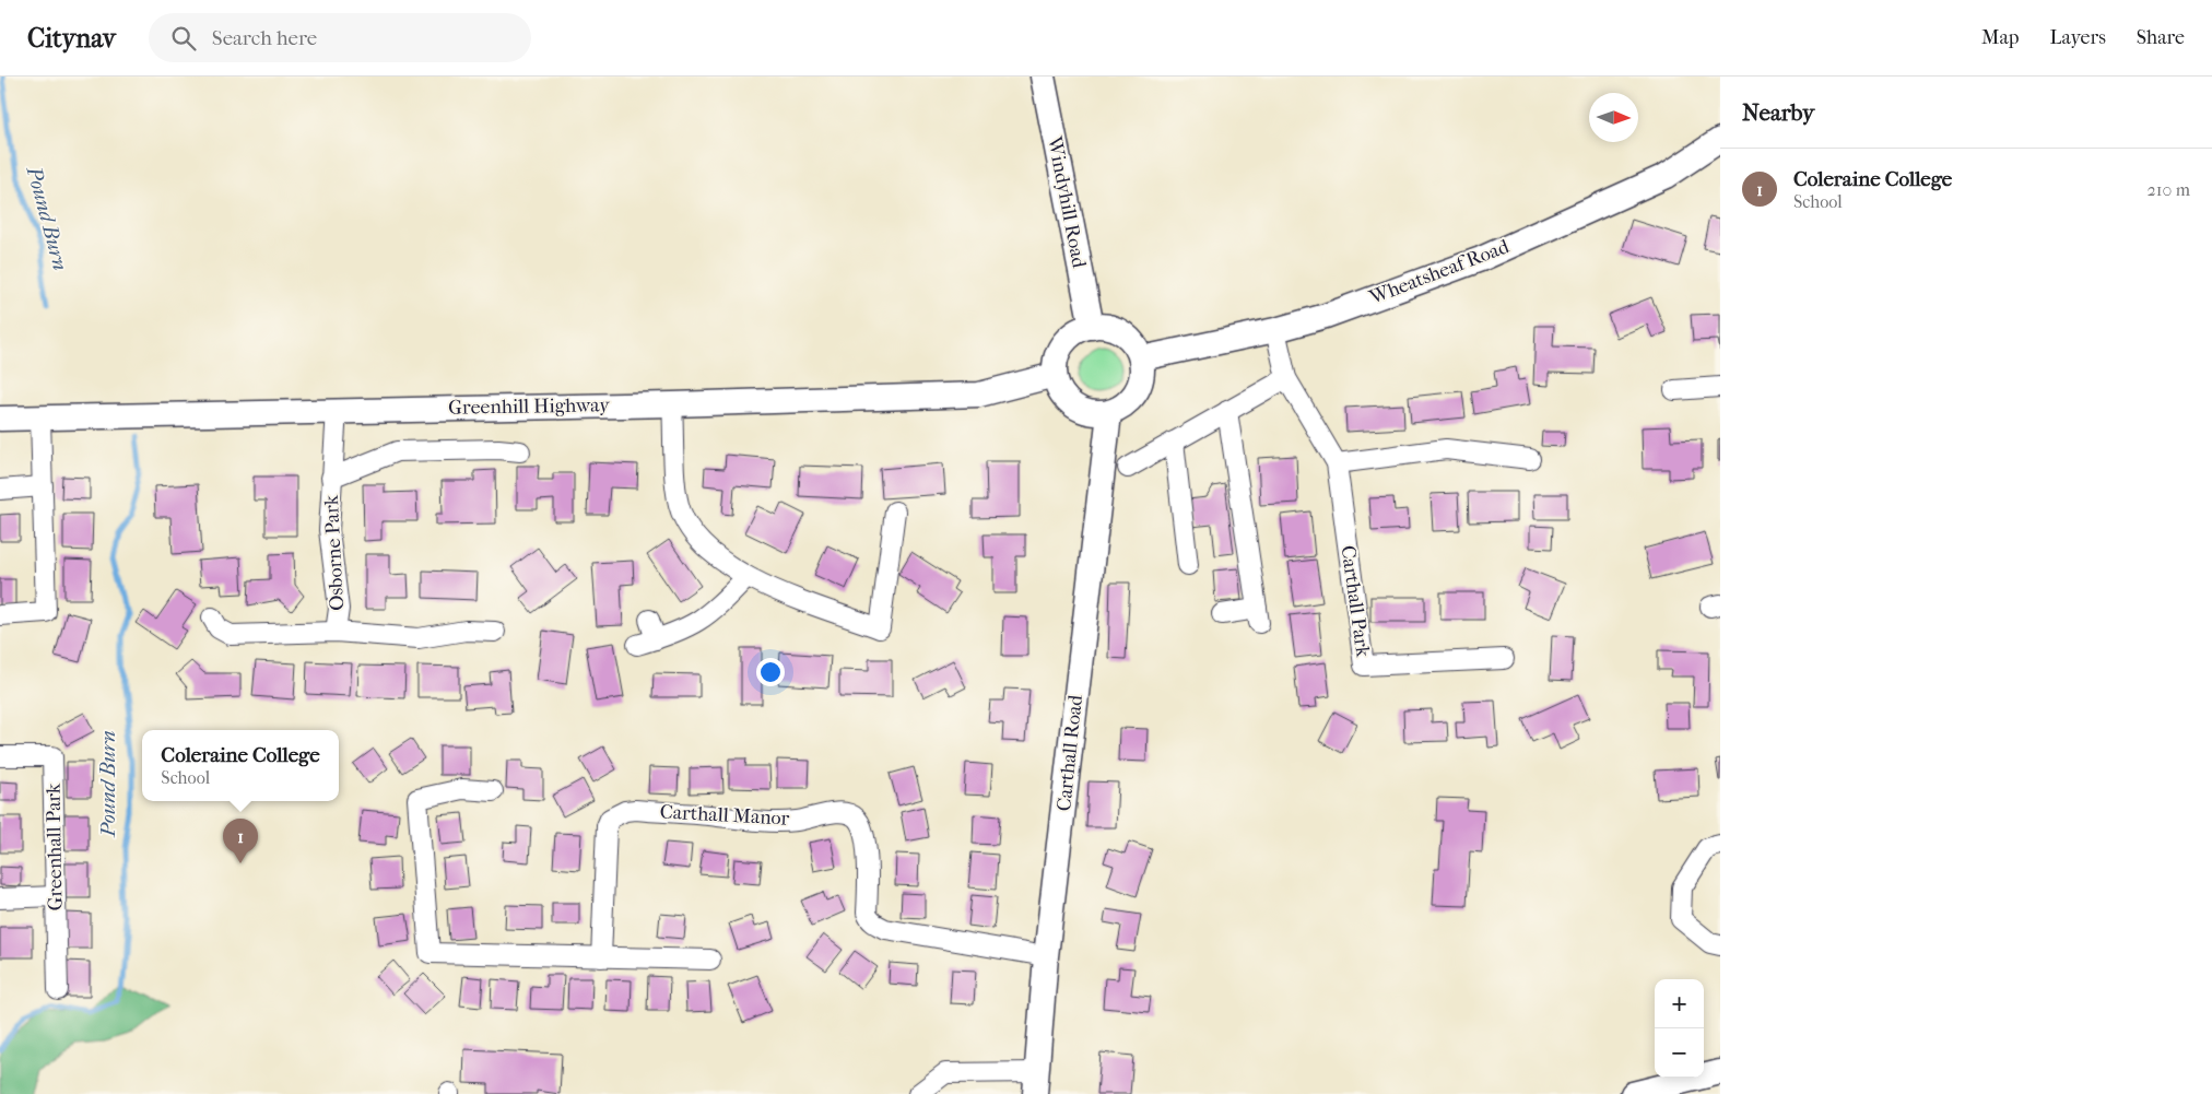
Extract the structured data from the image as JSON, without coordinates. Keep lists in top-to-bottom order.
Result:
{
  "streets": {
    "main road": [
      "Windyhill Road",
      "Wheatsheaf Road",
      "Greenhill Highway",
      "Carthall Road"
    ],
    "street": [
      "Osborne Park",
      "Carthall Park",
      "Carthall Manor",
      "Greenhall Park"
    ]
  },
  "crossings": [
    ["Windyhill Road", "Wheatsheaf Road"],
    ["Windyhill Road", "Greenhill Highway"],
    ["Windyhill Road", "Carthall Road"],
    ["Wheatsheaf Road", "Greenhill Highway"],
    ["Wheatsheaf Road", "Carthall Park"],
    ["Wheatsheaf Road", "Carthall Road"],
    ["Greenhill Highway", "Osborne Park"],
    ["Greenhill Highway", "Carthall Road"],
    ["Carthall Road", "Carthall Manor"]
  ],
  "water": ["Pound Burn"],
  "north": "right",
  "page": {
    "header": "Citynav",
    "search": "Search here",
    "nav": ["Map", "Layers", "Share"],
    "heading": "Nearby",
    "list": [
      {
        "mark": "1",
        "name": "Coleraine College",
        "note": "School",
        "value": "210 m"
      }
    ],
    "popup": ["Coleraine College", "School"],
    "pins": "1",
    "map_buttons": ["+", "−"]
  }
}
